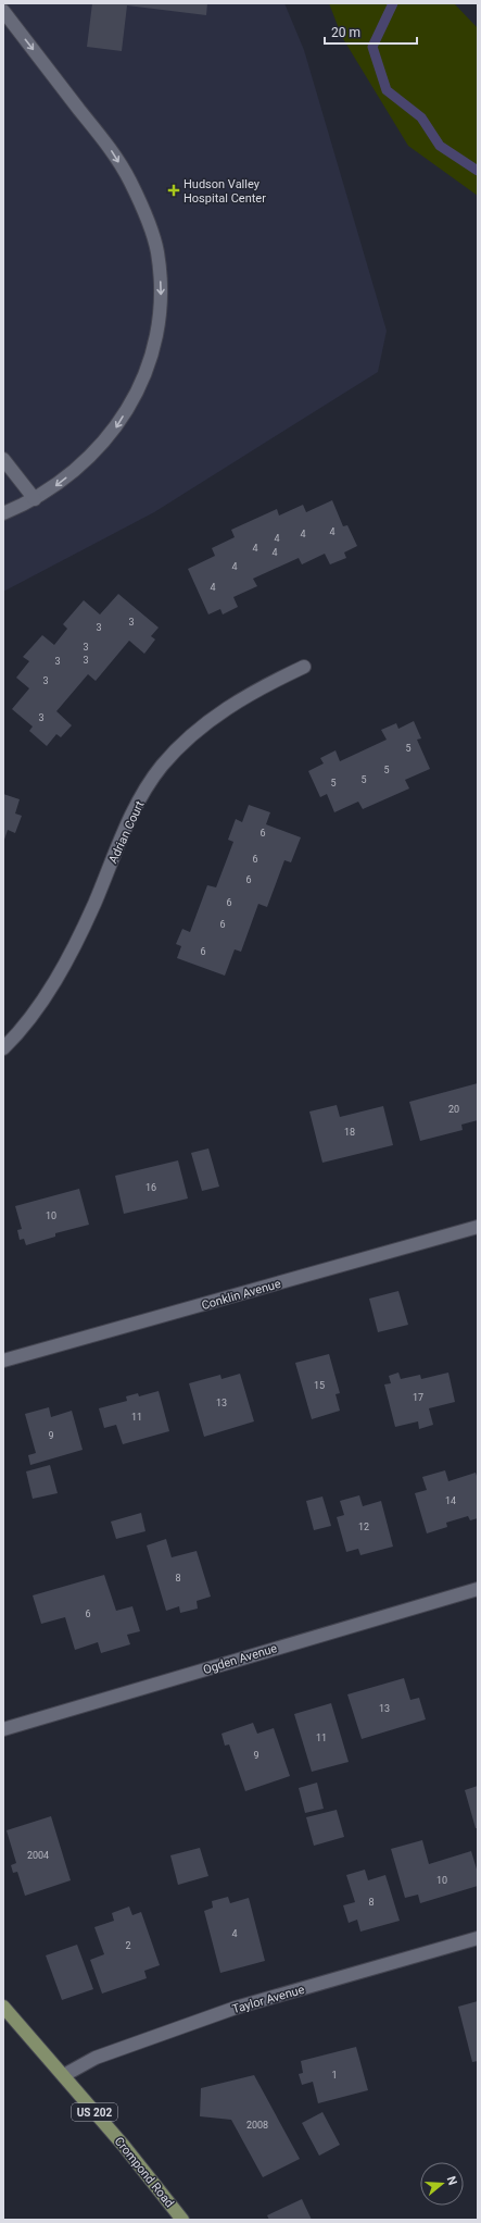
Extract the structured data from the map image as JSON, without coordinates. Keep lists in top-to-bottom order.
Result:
{
  "streets": {
    "main road": ["US 202", "Crompond Road"],
    "street": [
      "Adrian Court",
      "Conklin Avenue",
      "Ogden Avenue",
      "Taylor Avenue"
    ]
  },
  "crossings": [
    ["Taylor Avenue", "Crompond Road"]
  ],
  "places": {
    "health": ["Hudson Valley Hospital Center"]
  },
  "house_numbers": [
    "4",
    "4",
    "4",
    "4",
    "4",
    "4",
    "4",
    "3",
    "3",
    "3",
    "3",
    "3",
    "3",
    "3",
    "5",
    "5",
    "5",
    "5",
    "6",
    "6",
    "6",
    "6",
    "6",
    "6",
    "20",
    "18",
    "16",
    "10",
    "15",
    "17",
    "13",
    "11",
    "9",
    "14",
    "12",
    "8",
    "6",
    "13",
    "11",
    "9",
    "2004",
    "10",
    "8",
    "4",
    "2",
    "1",
    "2008"
  ],
  "scale_bar": "20 m",
  "north": "right"
}
